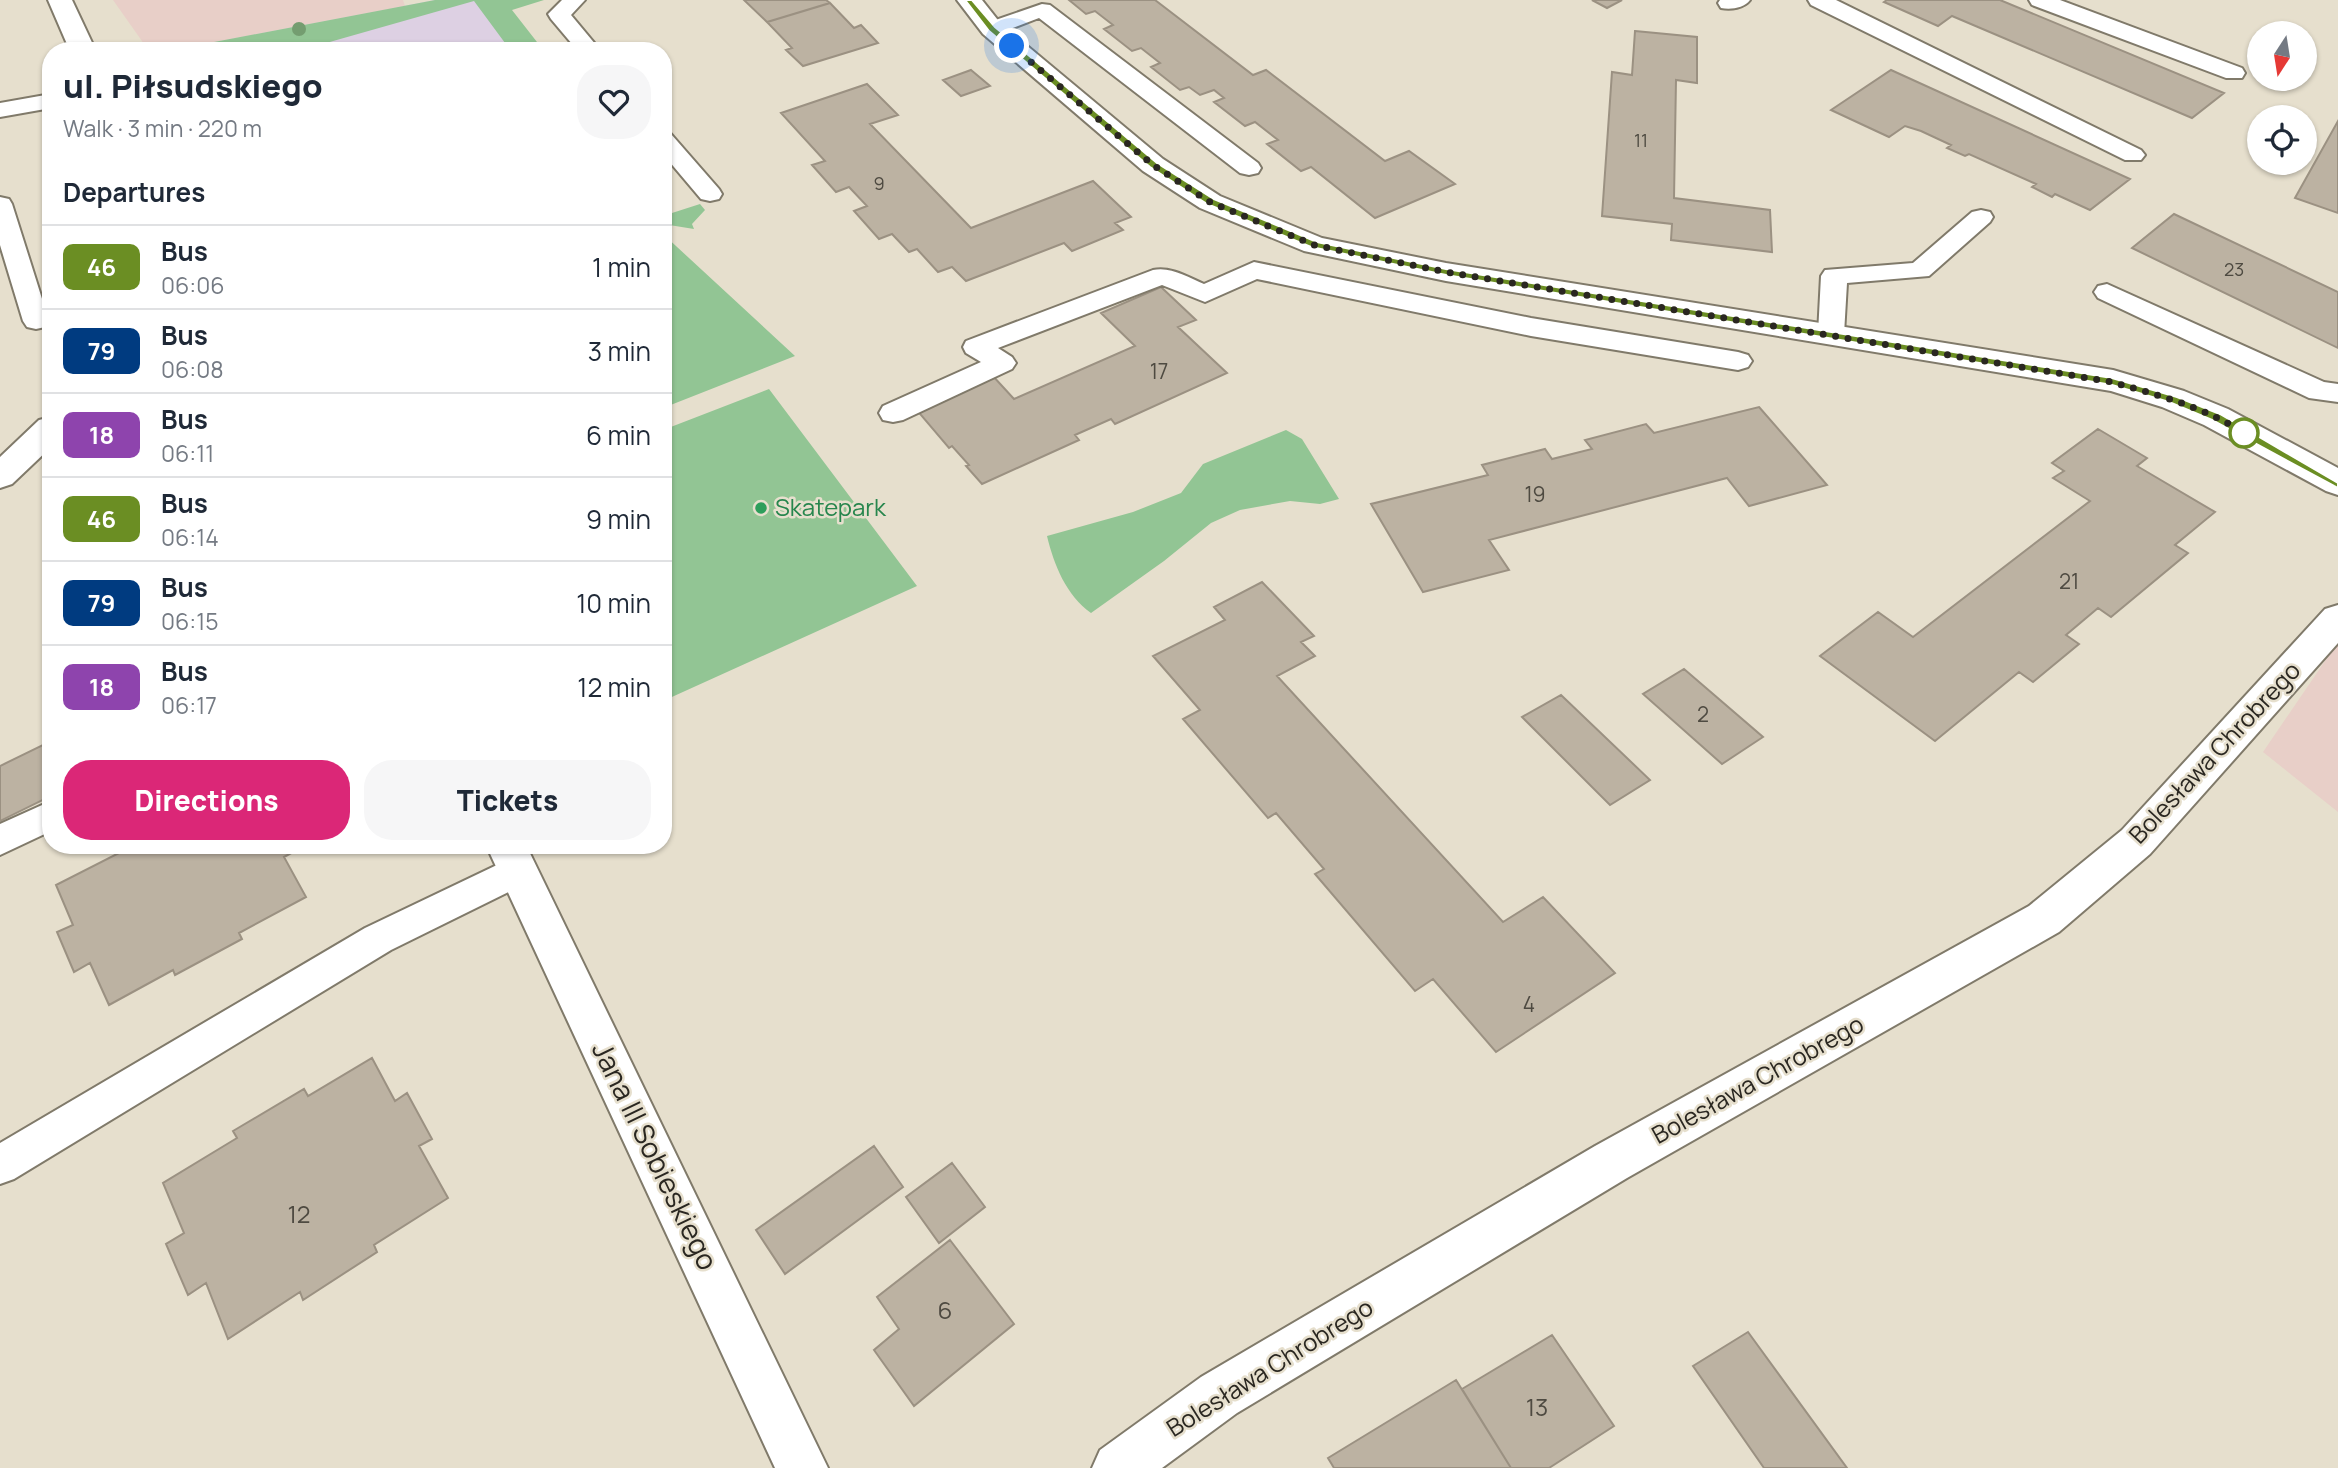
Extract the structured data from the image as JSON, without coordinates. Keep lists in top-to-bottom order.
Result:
{
  "streets": {
    "street": ["Bolesława Chrobrego", "Jana III Sobieskiego"]
  },
  "places": ["Skatepark"],
  "lines": ["bus line 46"],
  "house_numbers": [
    "11",
    "9",
    "23",
    "17",
    "19",
    "21",
    "2",
    "4",
    "12",
    "6",
    "13"
  ],
  "north": "bottom",
  "page": {
    "heading": [
      ["ul. Piłsudskiego", "Walk · 3 min · 220 m"],
      "Departures"
    ],
    "list": [
      {
        "mark": "46",
        "name": "Bus",
        "note": "06:06",
        "value": "1 min"
      },
      {
        "mark": "79",
        "name": "Bus",
        "note": "06:08",
        "value": "3 min"
      },
      {
        "mark": "18",
        "name": "Bus",
        "note": "06:11",
        "value": "6 min"
      },
      {
        "mark": "46",
        "name": "Bus",
        "note": "06:14",
        "value": "9 min"
      },
      {
        "mark": "79",
        "name": "Bus",
        "note": "06:15",
        "value": "10 min"
      },
      {
        "mark": "18",
        "name": "Bus",
        "note": "06:17",
        "value": "12 min"
      }
    ],
    "buttons": ["Directions", "Tickets"]
  }
}
